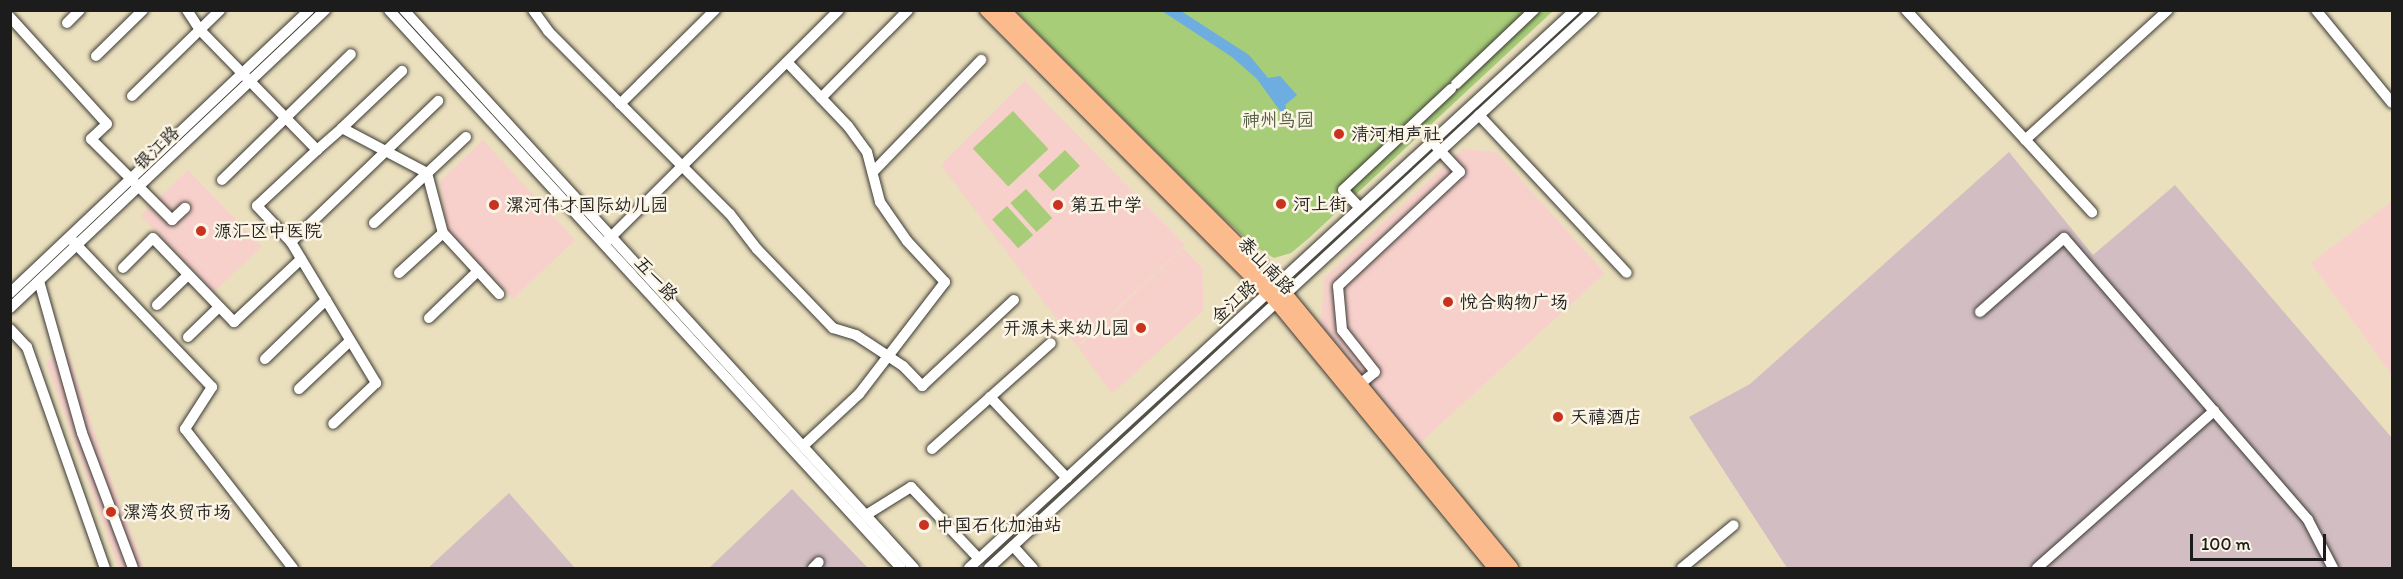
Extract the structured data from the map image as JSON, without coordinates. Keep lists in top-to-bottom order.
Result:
{
  "streets": {
    "main road": ["泰山南路"],
    "street": ["银江路", "五一路", "金江路"]
  },
  "crossings": [
    ["泰山南路", "金江路"]
  ],
  "parks": ["神州鸟园"],
  "places": [
    "清河相声社",
    "河上街",
    "漯河伟才国际幼儿园",
    "第五中学",
    "源汇区中医院",
    "悦合购物广场",
    "开源未来幼儿园",
    "天禧酒店",
    "漯湾农贸市场",
    "中国石化加油站"
  ],
  "scale_bar": "100 m"
}
